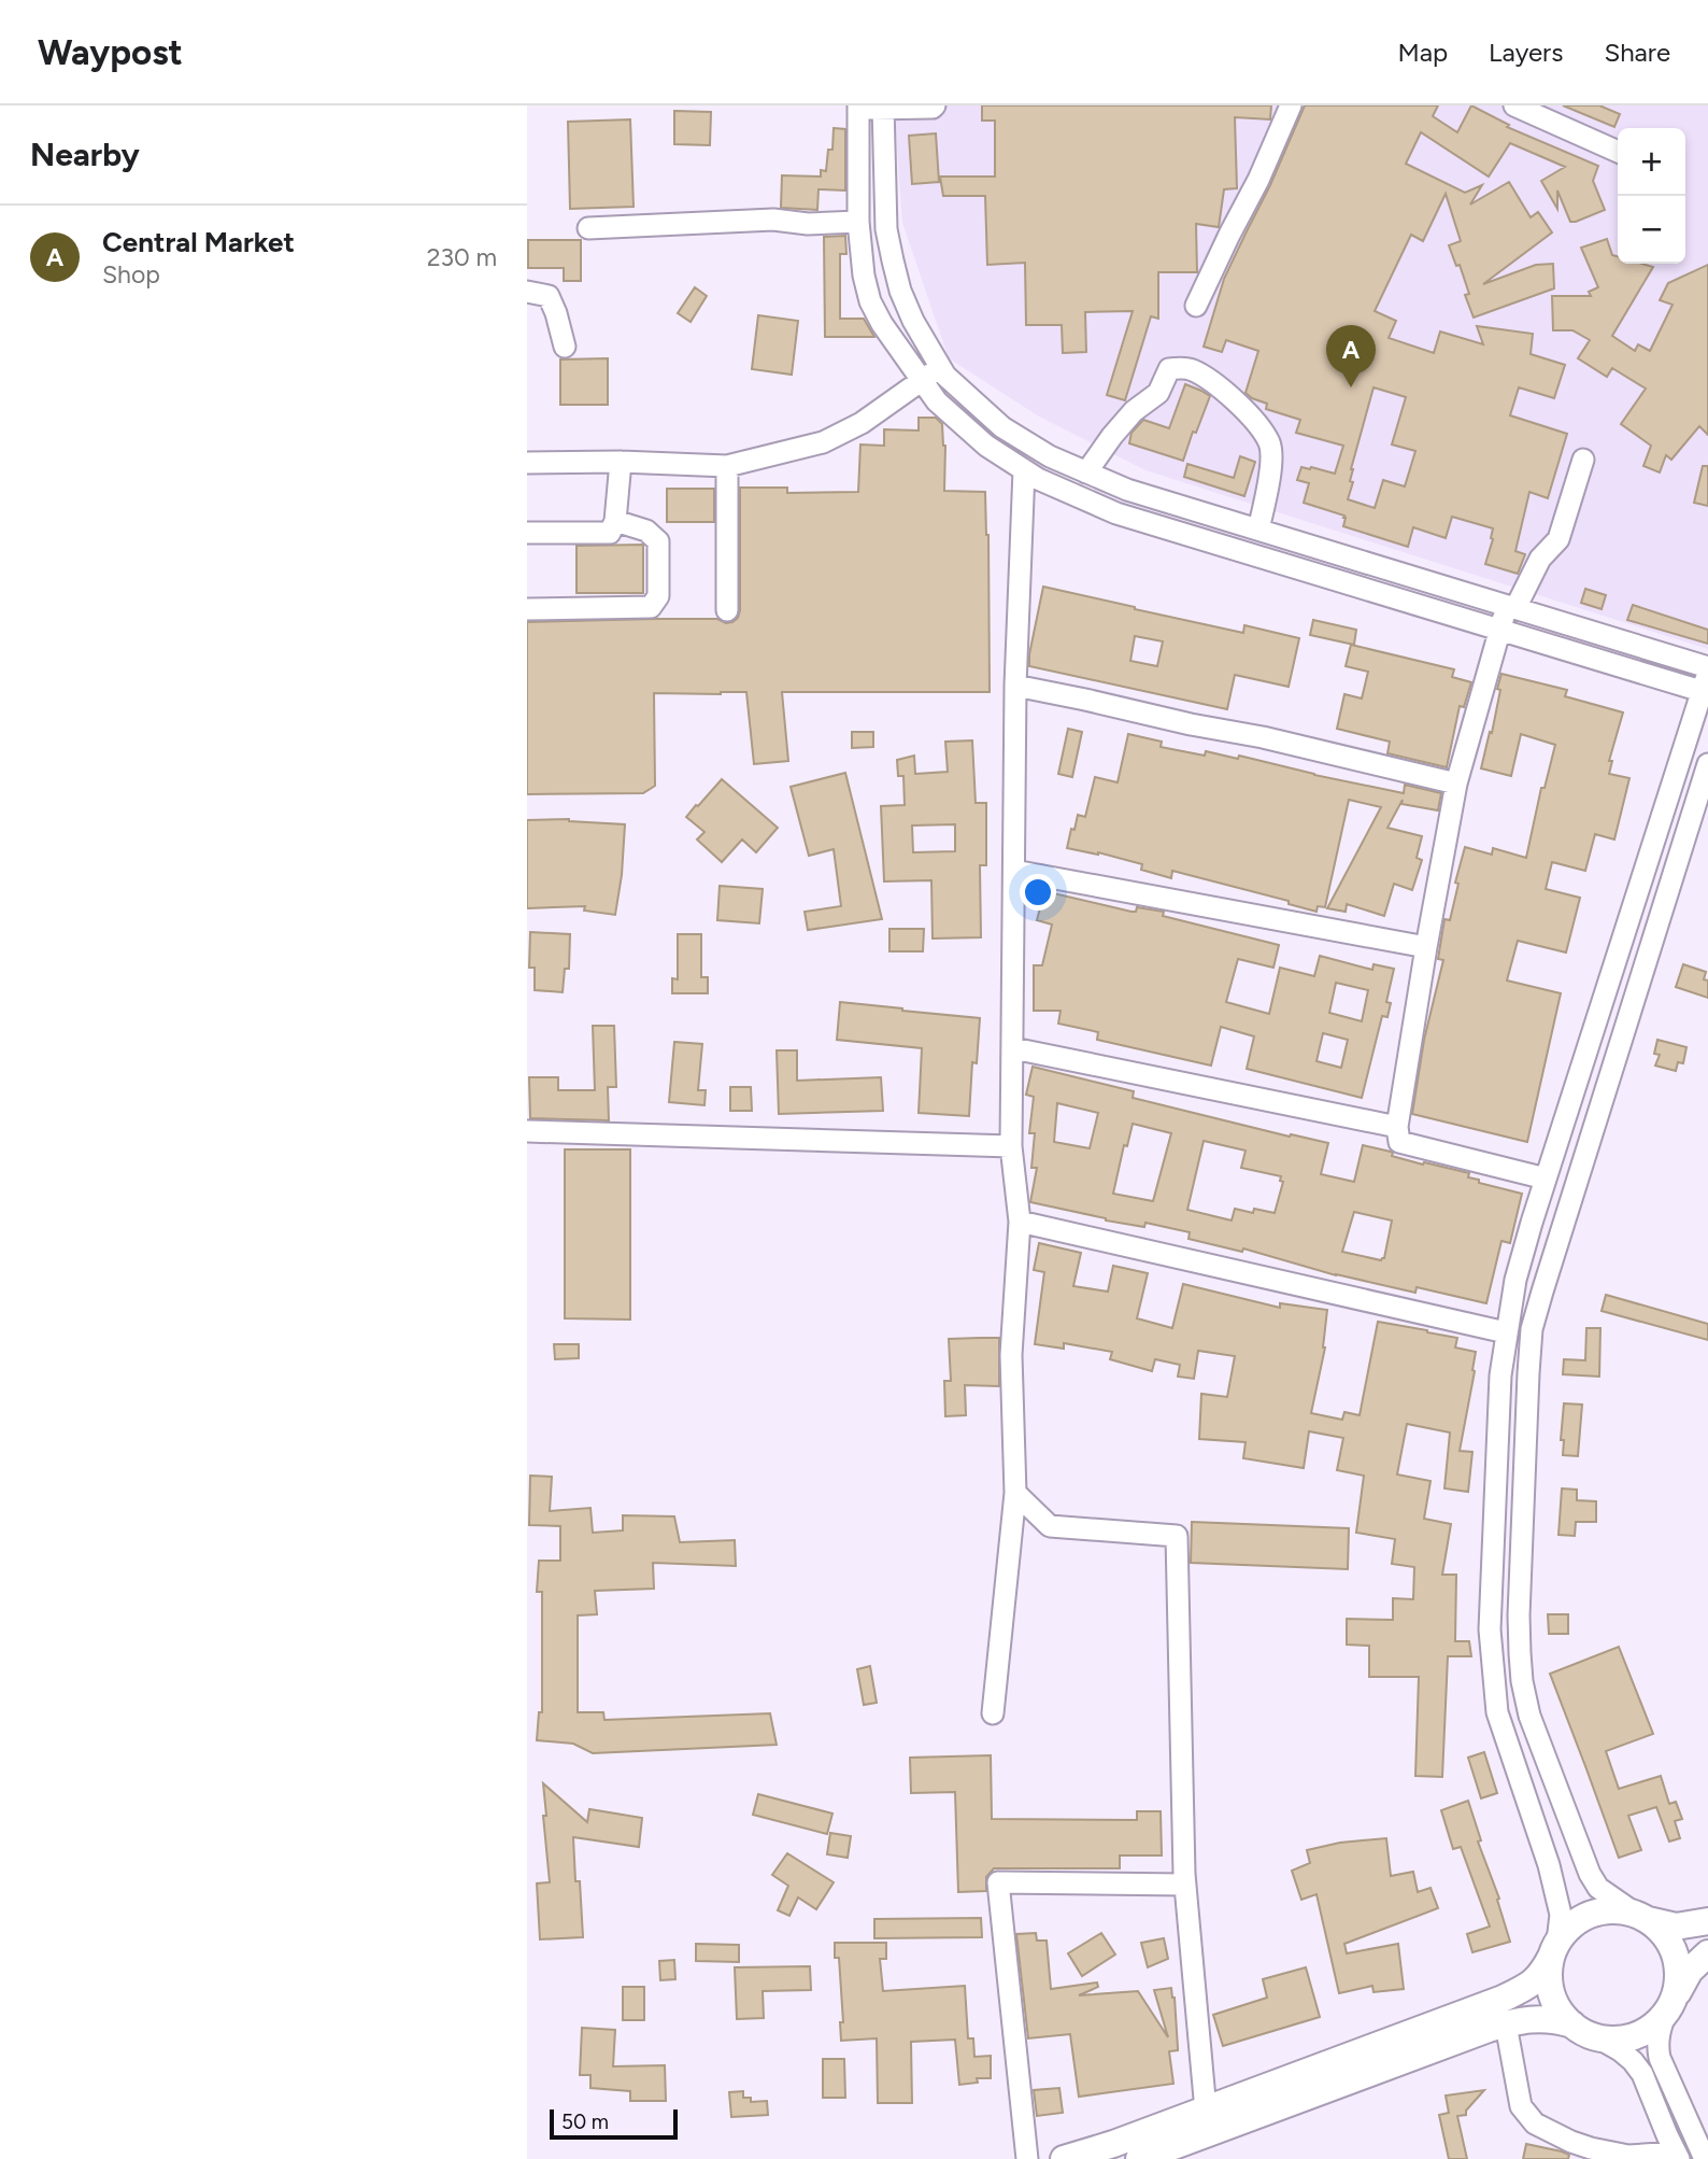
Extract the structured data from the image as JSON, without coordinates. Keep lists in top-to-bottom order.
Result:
{
  "scale_bar": "50 m",
  "page": {
    "header": "Waypost",
    "nav": ["Map", "Layers", "Share"],
    "heading": "Nearby",
    "map_buttons": ["+", "−"],
    "list": [
      {
        "mark": "A",
        "name": "Central Market",
        "note": "Shop",
        "value": "230 m"
      }
    ],
    "pins": "A",
    "scale": "50 m"
  }
}
